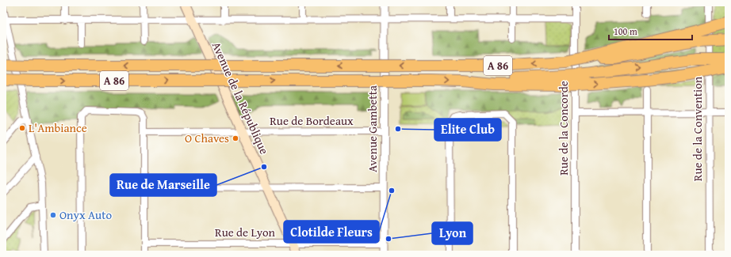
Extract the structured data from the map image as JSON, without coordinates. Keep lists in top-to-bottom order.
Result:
{
  "streets": {
    "highway": ["A 86"],
    "main road": ["Avenue de la République"],
    "street": [
      "Rue de Bordeaux",
      "Rue de la Concorde",
      "Avenue Gambetta",
      "Rue de la Convention",
      "Rue de Lyon"
    ]
  },
  "crossings": [
    ["Avenue de la République", "Rue de Bordeaux"],
    ["Avenue de la République", "Rue de Lyon"],
    ["Rue de Bordeaux", "Avenue Gambetta"],
    ["Avenue Gambetta", "Rue de Lyon"]
  ],
  "places": [
    "L'Ambiance",
    "Elite Club",
    "O Chaves",
    "Rue de Marseille",
    "Clotilde Fleurs",
    "Onyx Auto",
    "Lyon"
  ],
  "scale_bar": "100 m"
}
